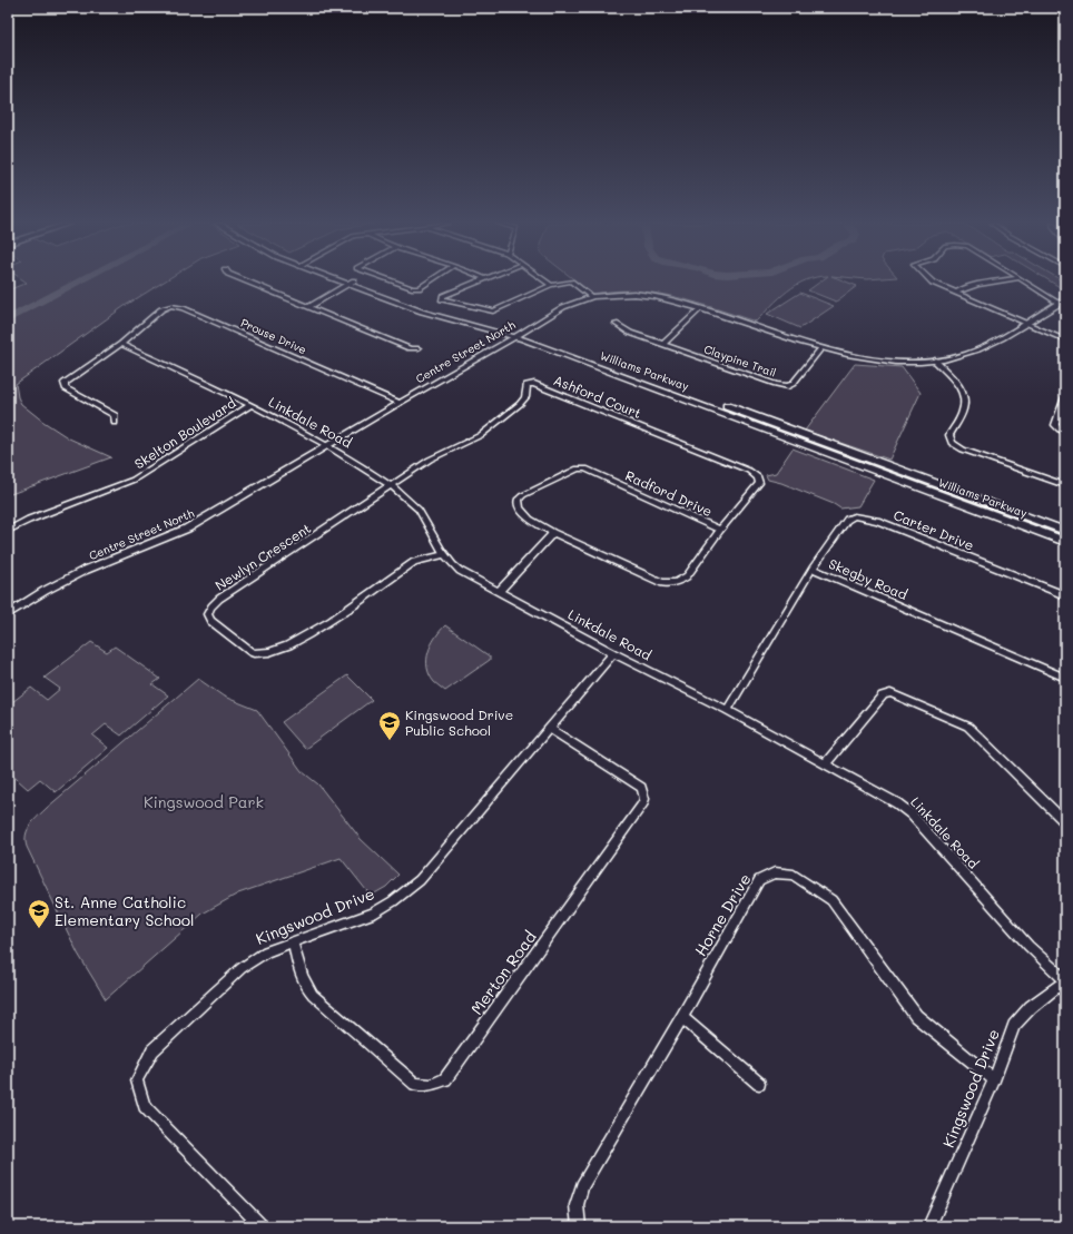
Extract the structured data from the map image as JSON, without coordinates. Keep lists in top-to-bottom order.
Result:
{
  "streets": {
    "main road": ["Williams Parkway"],
    "street": [
      "Prouse Drive",
      "Centre Street North",
      "Claypine Trail",
      "Ashford Court",
      "Linkdale Road",
      "Skelton Boulevard",
      "Radford Drive",
      "Carter Drive",
      "Newlyn Crescent",
      "Skegby Road",
      "Horne Drive",
      "Kingswood Drive",
      "Merton Road"
    ]
  },
  "crossings": [
    ["Prouse Drive", "Centre Street North"],
    ["Prouse Drive", "Linkdale Road"],
    ["Centre Street North", "Claypine Trail"],
    ["Centre Street North", "Williams Parkway"],
    ["Centre Street North", "Linkdale Road"],
    ["Ashford Court", "Linkdale Road"],
    ["Ashford Court", "Radford Drive"],
    ["Ashford Court", "Newlyn Crescent"],
    ["Linkdale Road", "Skelton Boulevard"],
    ["Linkdale Road", "Newlyn Crescent"],
    ["Linkdale Road", "Skegby Road"],
    ["Linkdale Road", "Kingswood Drive"],
    ["Carter Drive", "Skegby Road"],
    ["Horne Drive", "Kingswood Drive"],
    ["Kingswood Drive", "Merton Road"]
  ],
  "parks": ["Kingswood Park"],
  "places": {
    "school or university": ["Kingswood Drive Public School", "St. Anne Catholic Elementary School"]
  }
}
